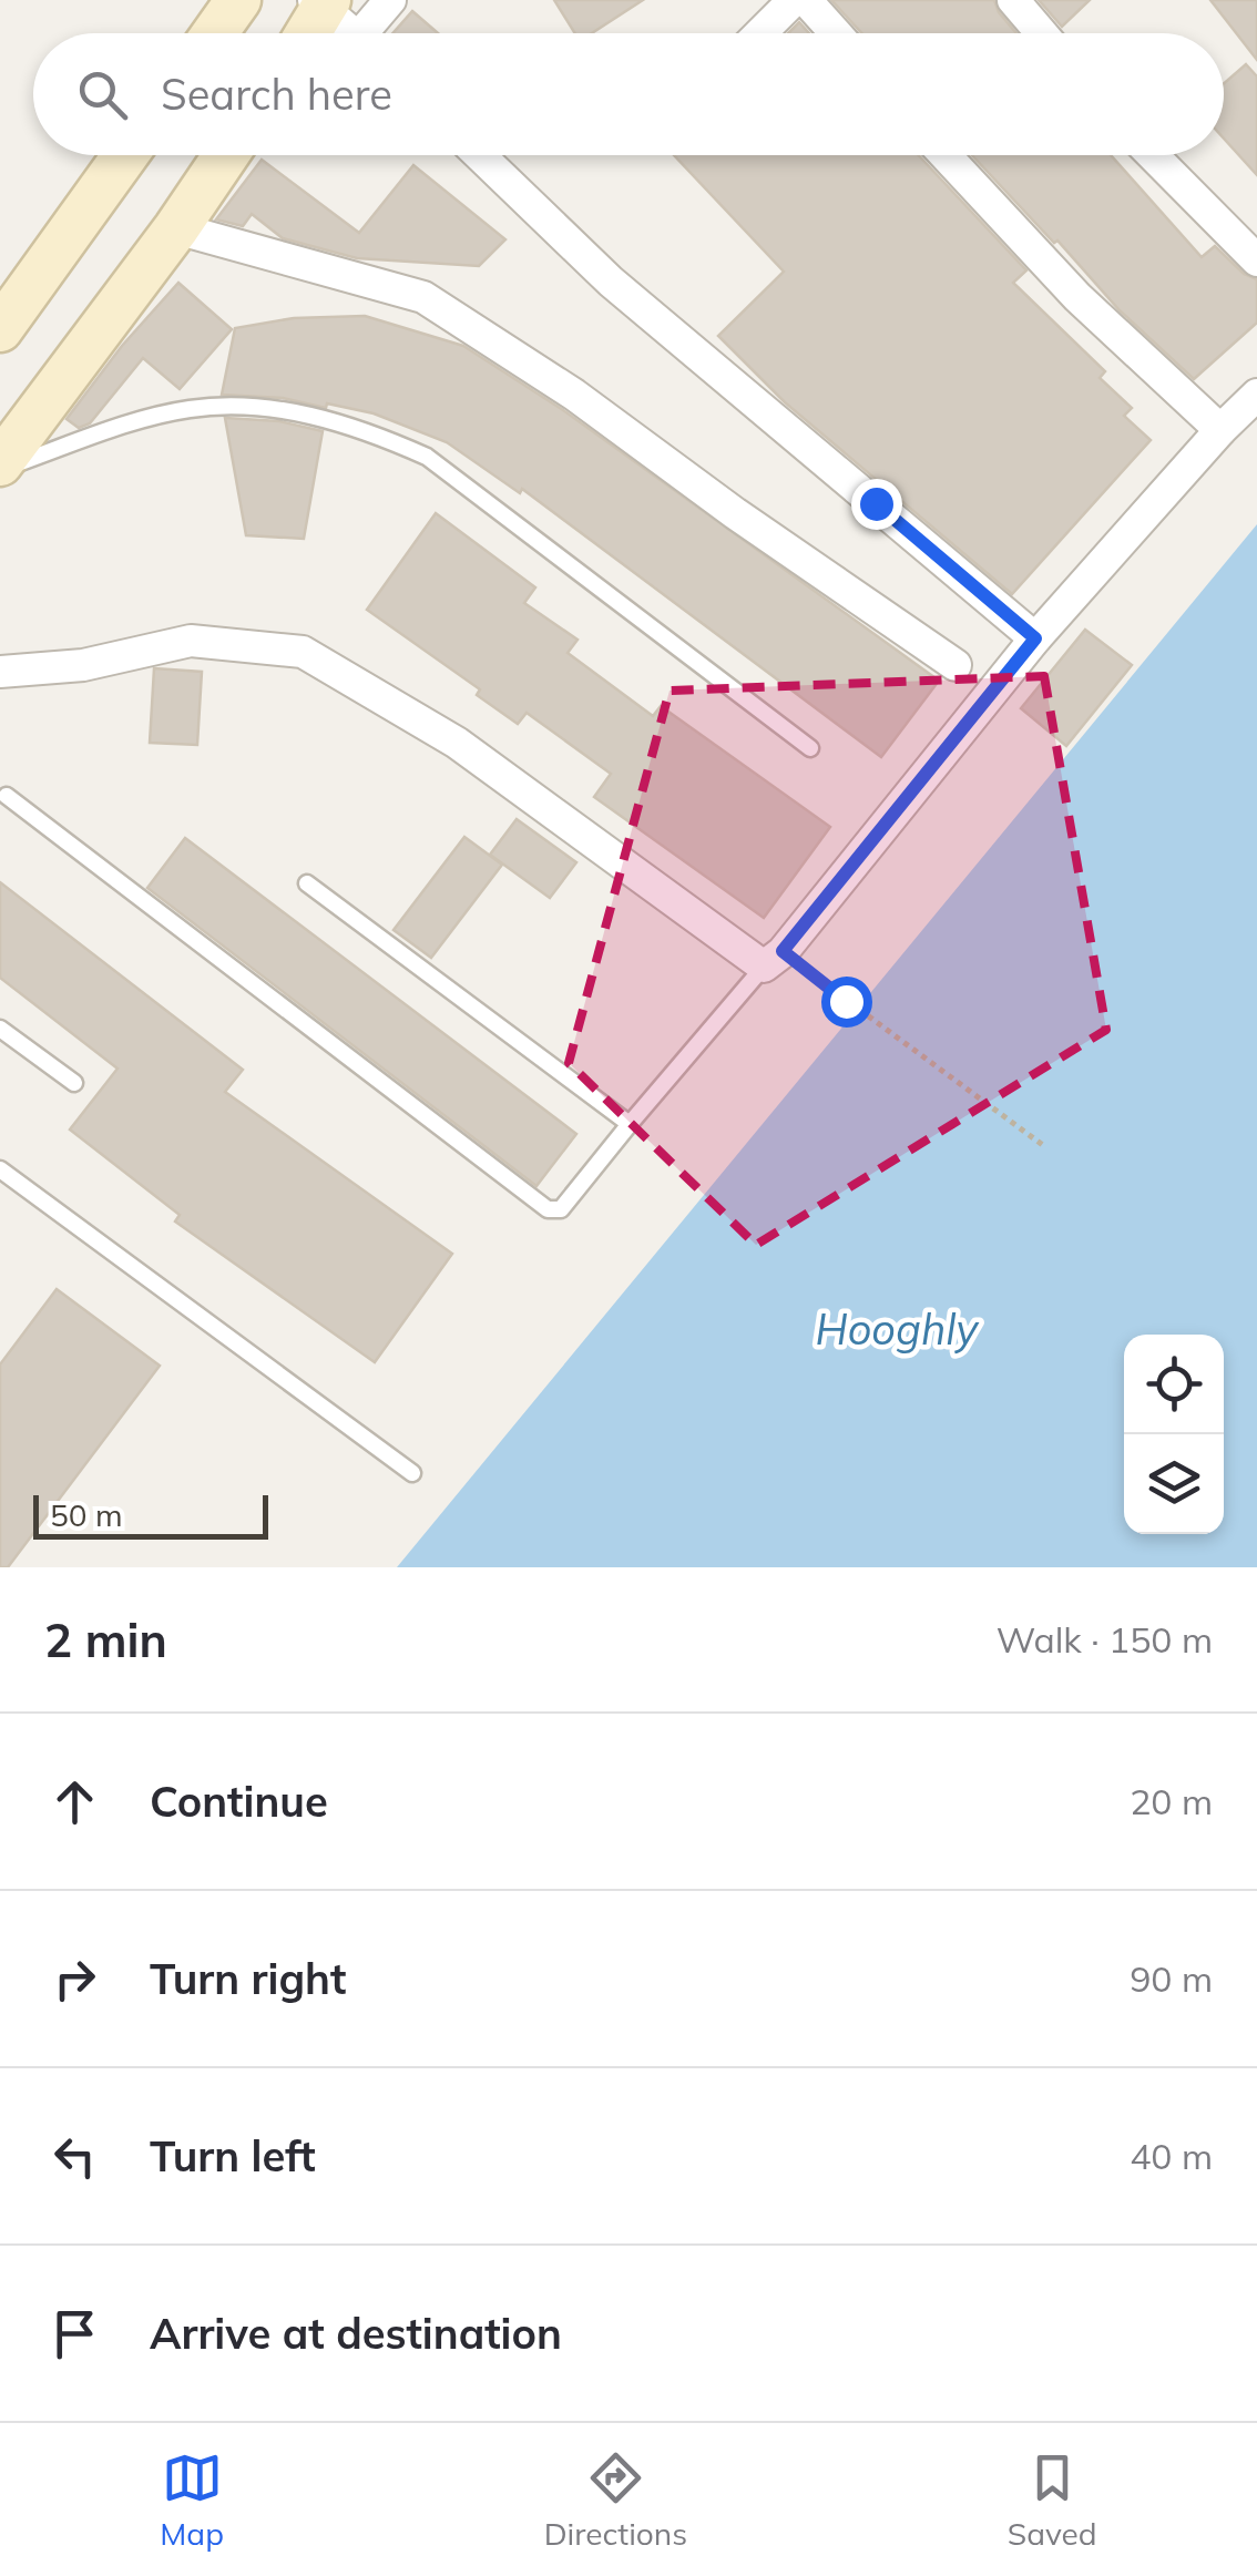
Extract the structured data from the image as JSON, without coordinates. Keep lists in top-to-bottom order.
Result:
{
  "water": ["Hooghly"],
  "scale_bar": "50 m",
  "page": {
    "search": "Search here",
    "scale": "50 m",
    "heading": ["2 min", "Walk · 150 m"],
    "list": [
      ["Continue", "20 m"],
      ["Turn right", "90 m"],
      ["Turn left", "40 m"],
      "Arrive at destination"
    ],
    "nav": ["Map", "Directions", "Saved"]
  }
}
